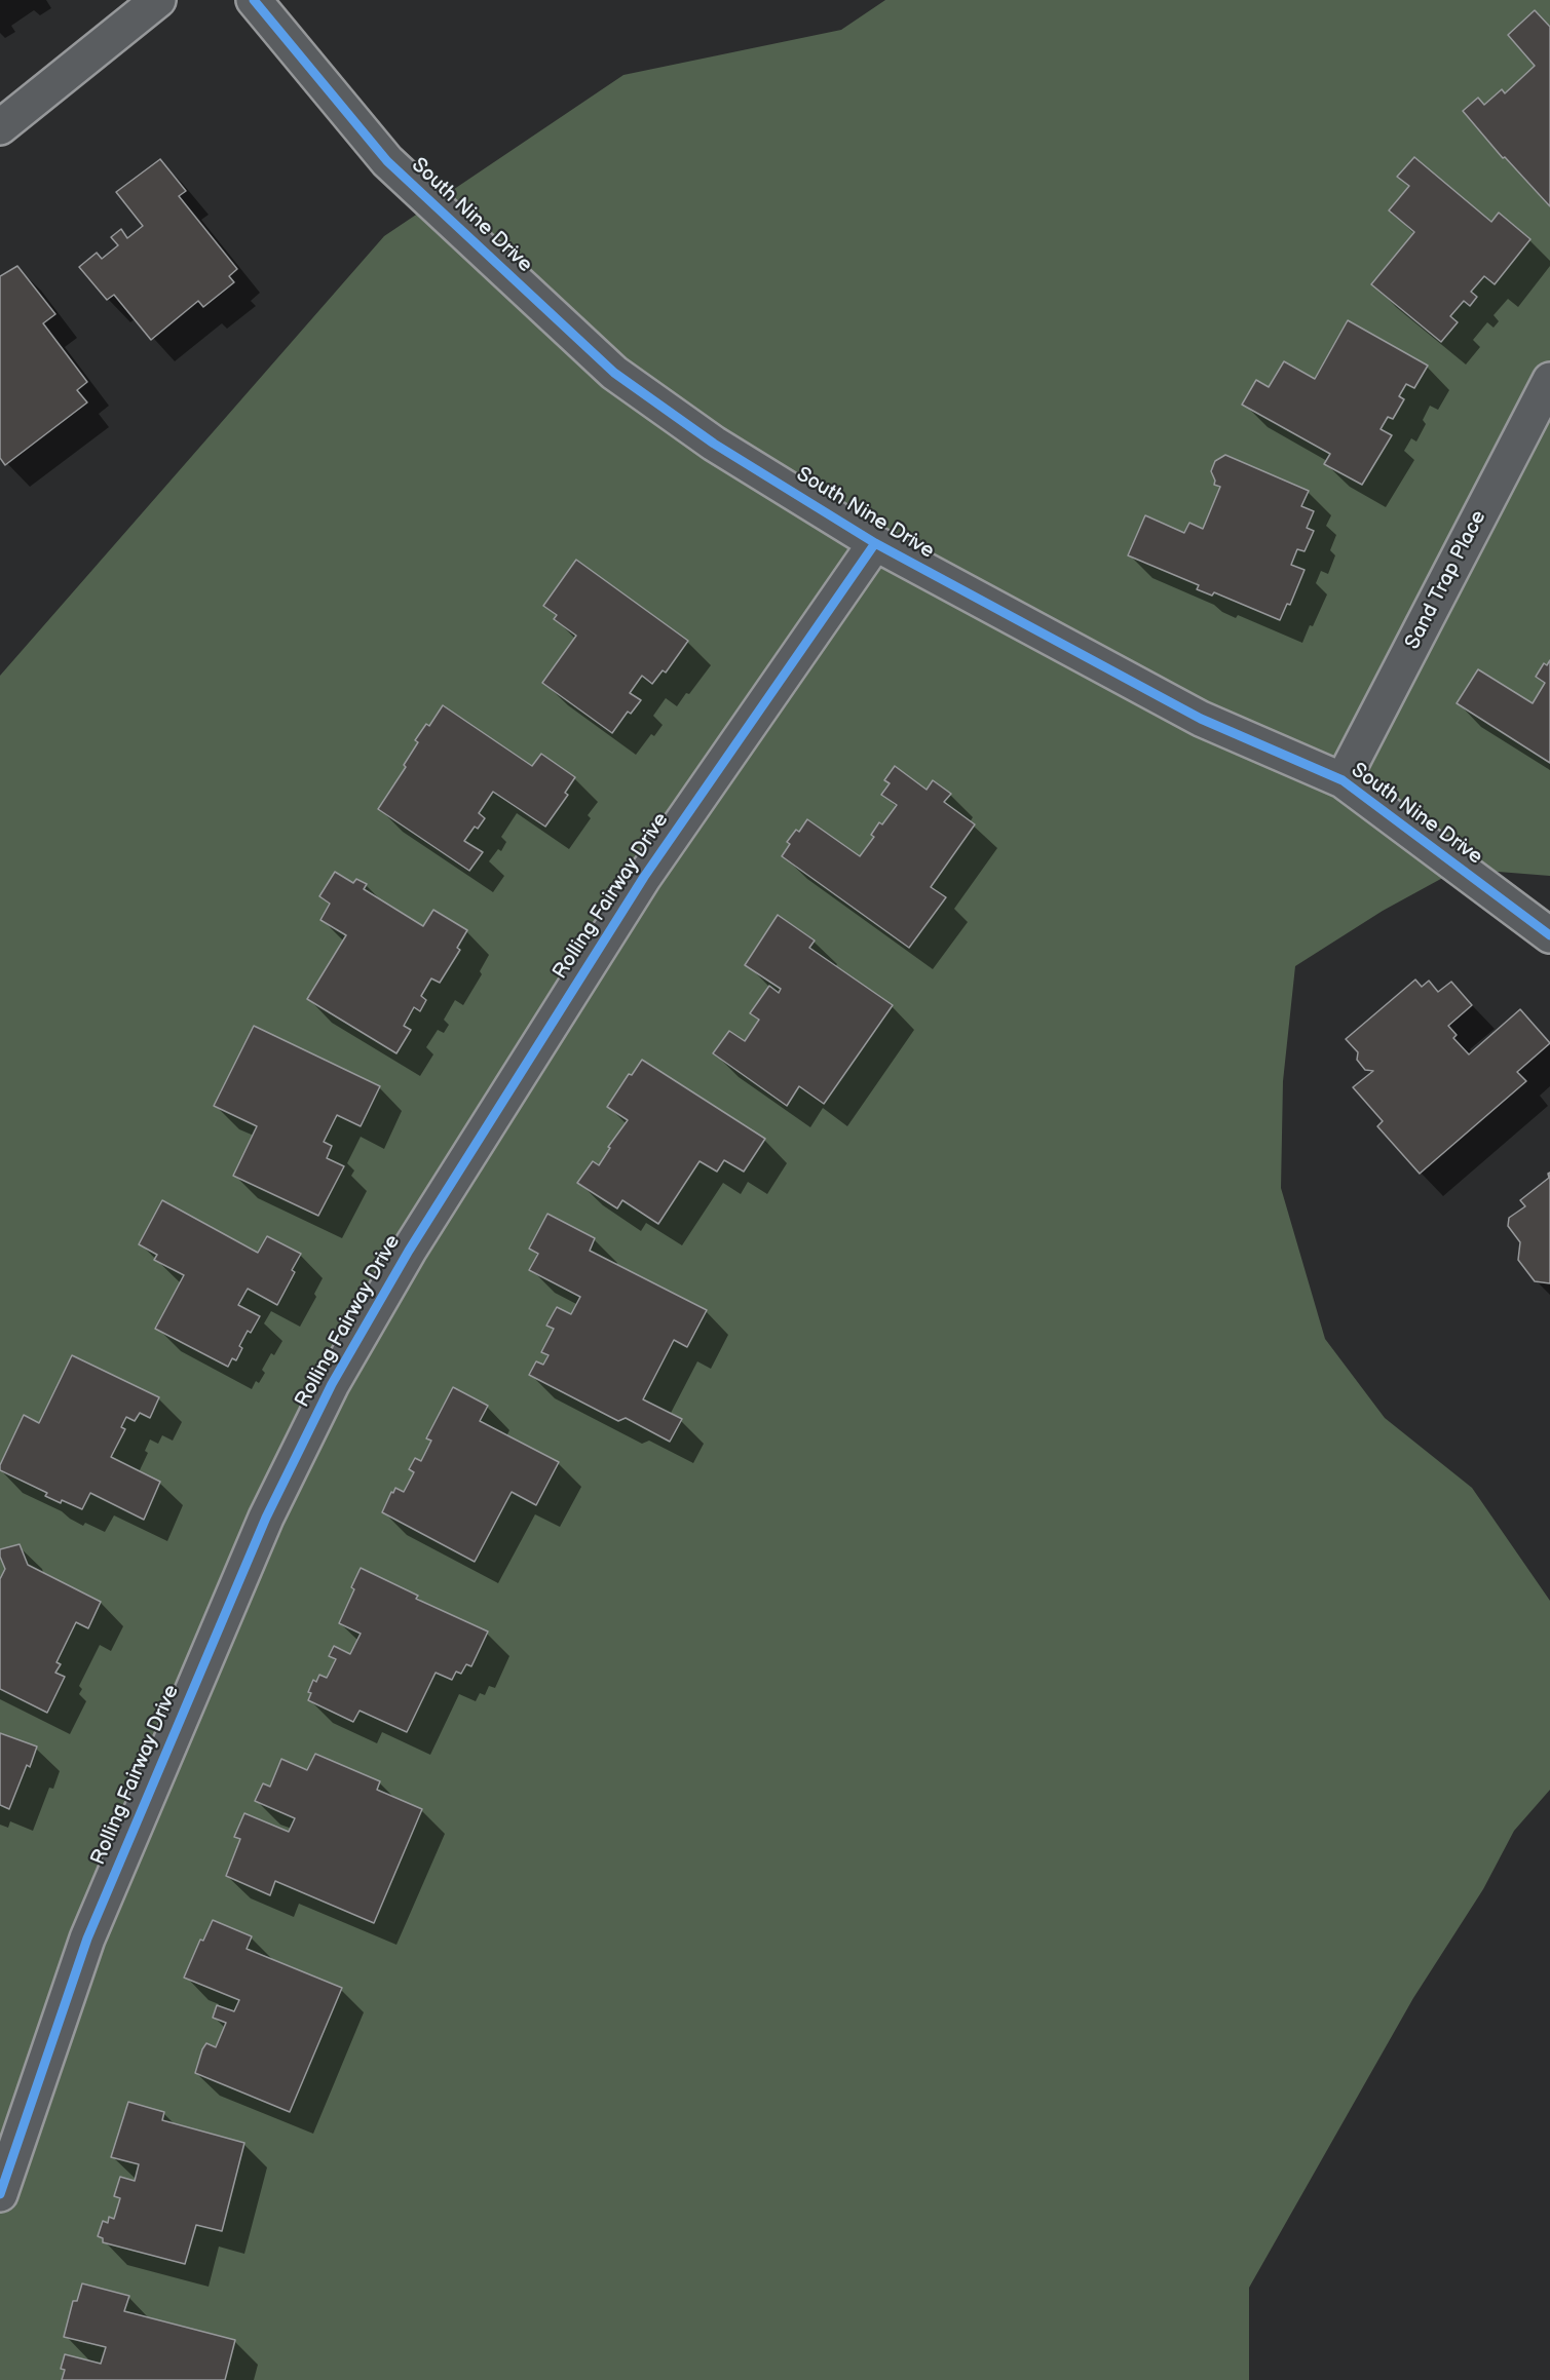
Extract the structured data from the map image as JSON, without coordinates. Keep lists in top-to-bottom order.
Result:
{
  "streets": {
    "street": ["South Nine Drive", "Sand Trap Place", "Rolling Fairway Drive"]
  },
  "crossings": [
    ["South Nine Drive", "Sand Trap Place"],
    ["South Nine Drive", "Rolling Fairway Drive"]
  ]
}
